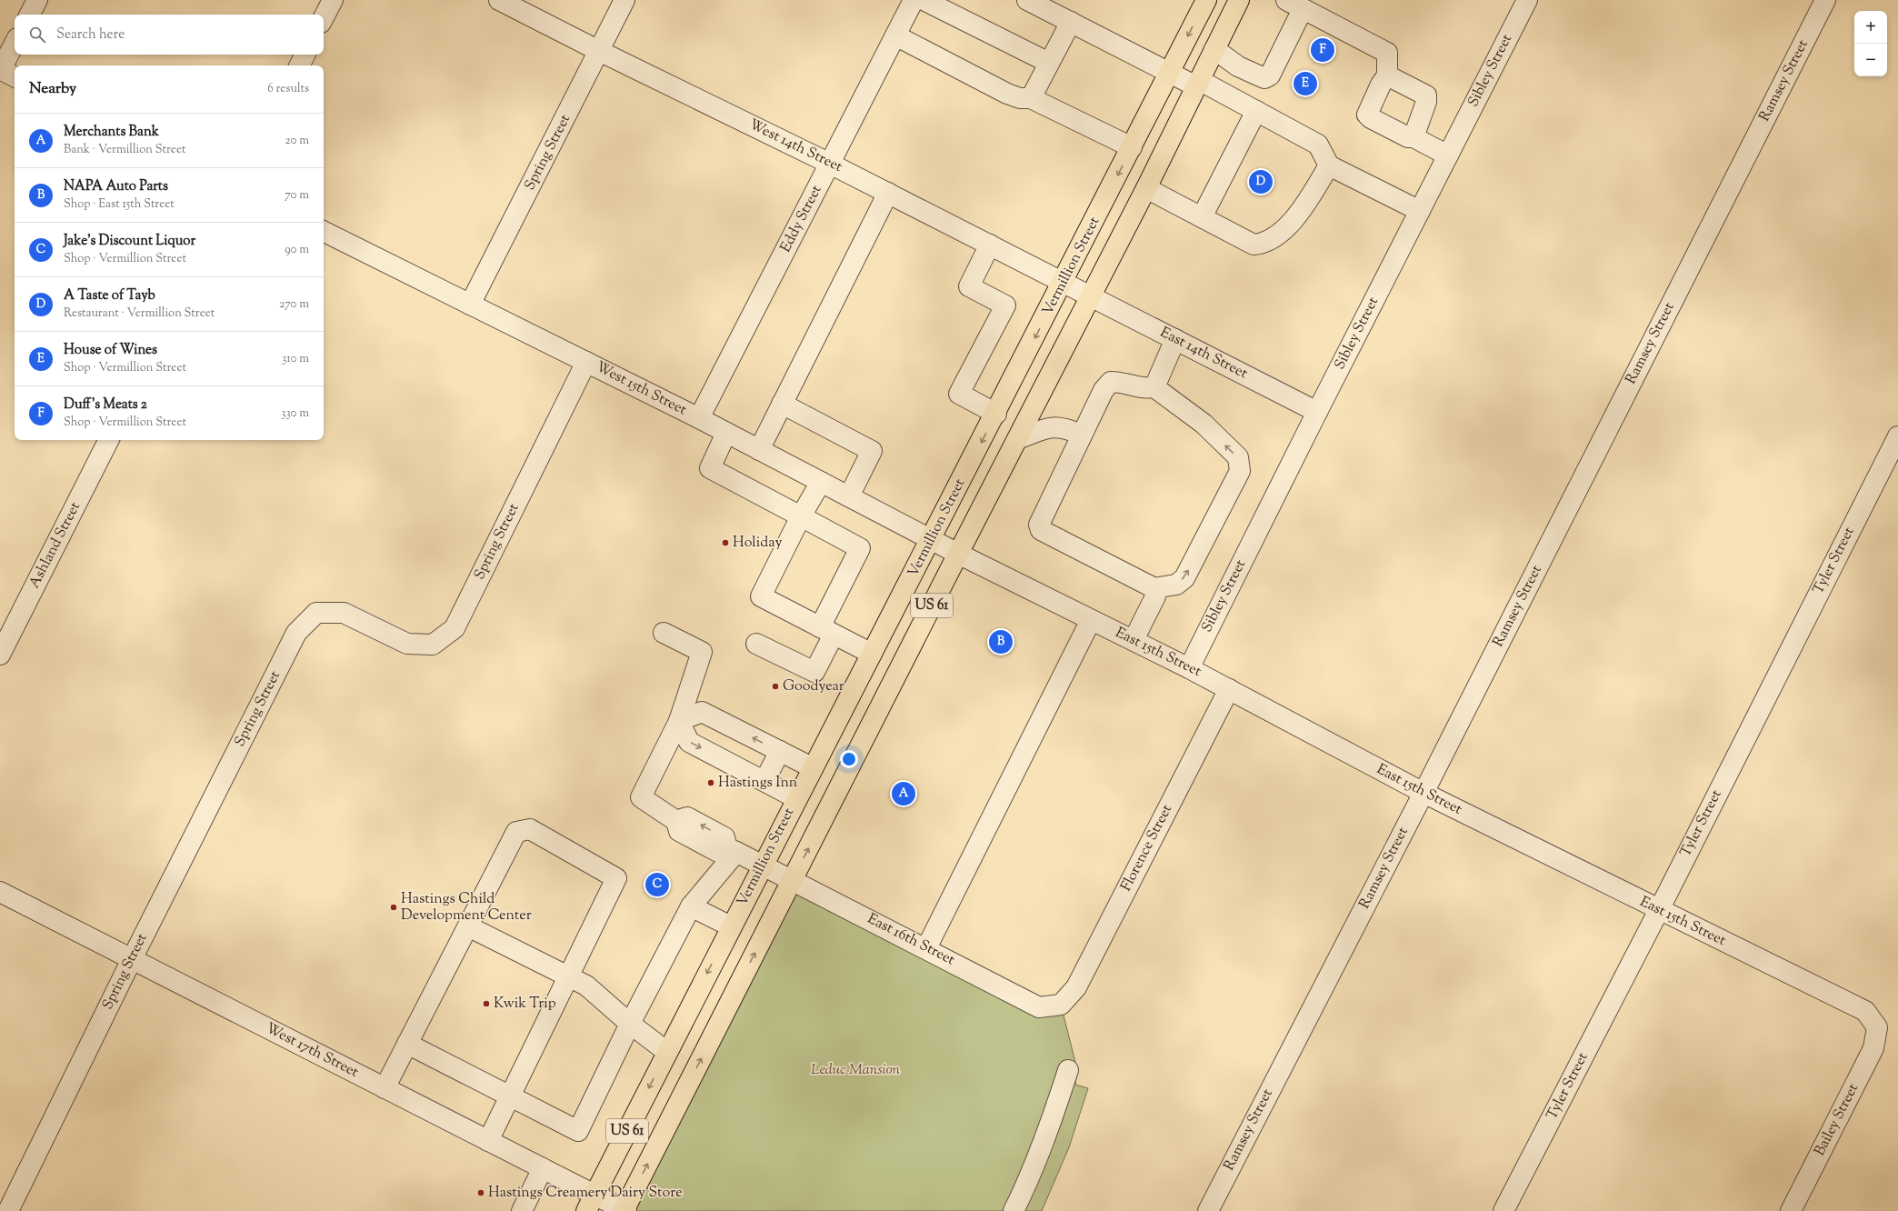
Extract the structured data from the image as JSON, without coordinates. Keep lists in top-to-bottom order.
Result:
{
  "streets": {
    "highway": ["Vermillion Street", "US 61"],
    "street": [
      "Sibley Street",
      "Ramsey Street",
      "West 14th Street",
      "Spring Street",
      "Eddy Street",
      "East 14th Street",
      "West 15th Street",
      "Ashland Street",
      "Tyler Street",
      "East 15th Street",
      "Florence Street",
      "East 16th Street",
      "West 17th Street",
      "Bailey Street"
    ]
  },
  "crossings": [
    ["Sibley Street", "East 14th Street"],
    ["Sibley Street", "East 15th Street"],
    ["Ramsey Street", "East 15th Street"],
    ["West 14th Street", "Spring Street"],
    ["West 14th Street", "Eddy Street"],
    ["West 14th Street", "Vermillion Street"],
    ["West 14th Street", "East 14th Street"],
    ["Spring Street", "West 15th Street"],
    ["Spring Street", "West 17th Street"],
    ["Eddy Street", "West 15th Street"],
    ["Vermillion Street", "East 14th Street"],
    ["Vermillion Street", "West 15th Street"],
    ["Vermillion Street", "East 15th Street"],
    ["Vermillion Street", "East 16th Street"],
    ["Vermillion Street", "West 17th Street"],
    ["West 15th Street", "East 15th Street"],
    ["Tyler Street", "East 15th Street"],
    ["East 15th Street", "Florence Street"],
    ["East 15th Street", "Bailey Street"],
    ["Florence Street", "East 16th Street"]
  ],
  "parks": ["Leduc Mansion"],
  "places": [
    "Holiday",
    "Goodyear",
    "Hastings Inn",
    "Hastings Child Development Center",
    "Kwik Trip",
    "Hastings Creamery Dairy Store"
  ],
  "page": {
    "map_buttons": ["+", "−"],
    "search": "Search here",
    "pins": [
      "F",
      "E",
      "D",
      "B",
      "A",
      "C"
    ],
    "heading": ["Nearby", "6 results"],
    "list": [
      {
        "mark": "A",
        "name": "Merchants Bank",
        "note": "Bank · Vermillion Street",
        "value": "20 m"
      },
      {
        "mark": "B",
        "name": "NAPA Auto Parts",
        "note": "Shop · East 15th Street",
        "value": "70 m"
      },
      {
        "mark": "C",
        "name": "Jake's Discount Liquor",
        "note": "Shop · Vermillion Street",
        "value": "90 m"
      },
      {
        "mark": "D",
        "name": "A Taste of Tayb",
        "note": "Restaurant · Vermillion Street",
        "value": "270 m"
      },
      {
        "mark": "E",
        "name": "House of Wines",
        "note": "Shop · Vermillion Street",
        "value": "310 m"
      },
      {
        "mark": "F",
        "name": "Duff's Meats 2",
        "note": "Shop · Vermillion Street",
        "value": "330 m"
      }
    ]
  }
}
